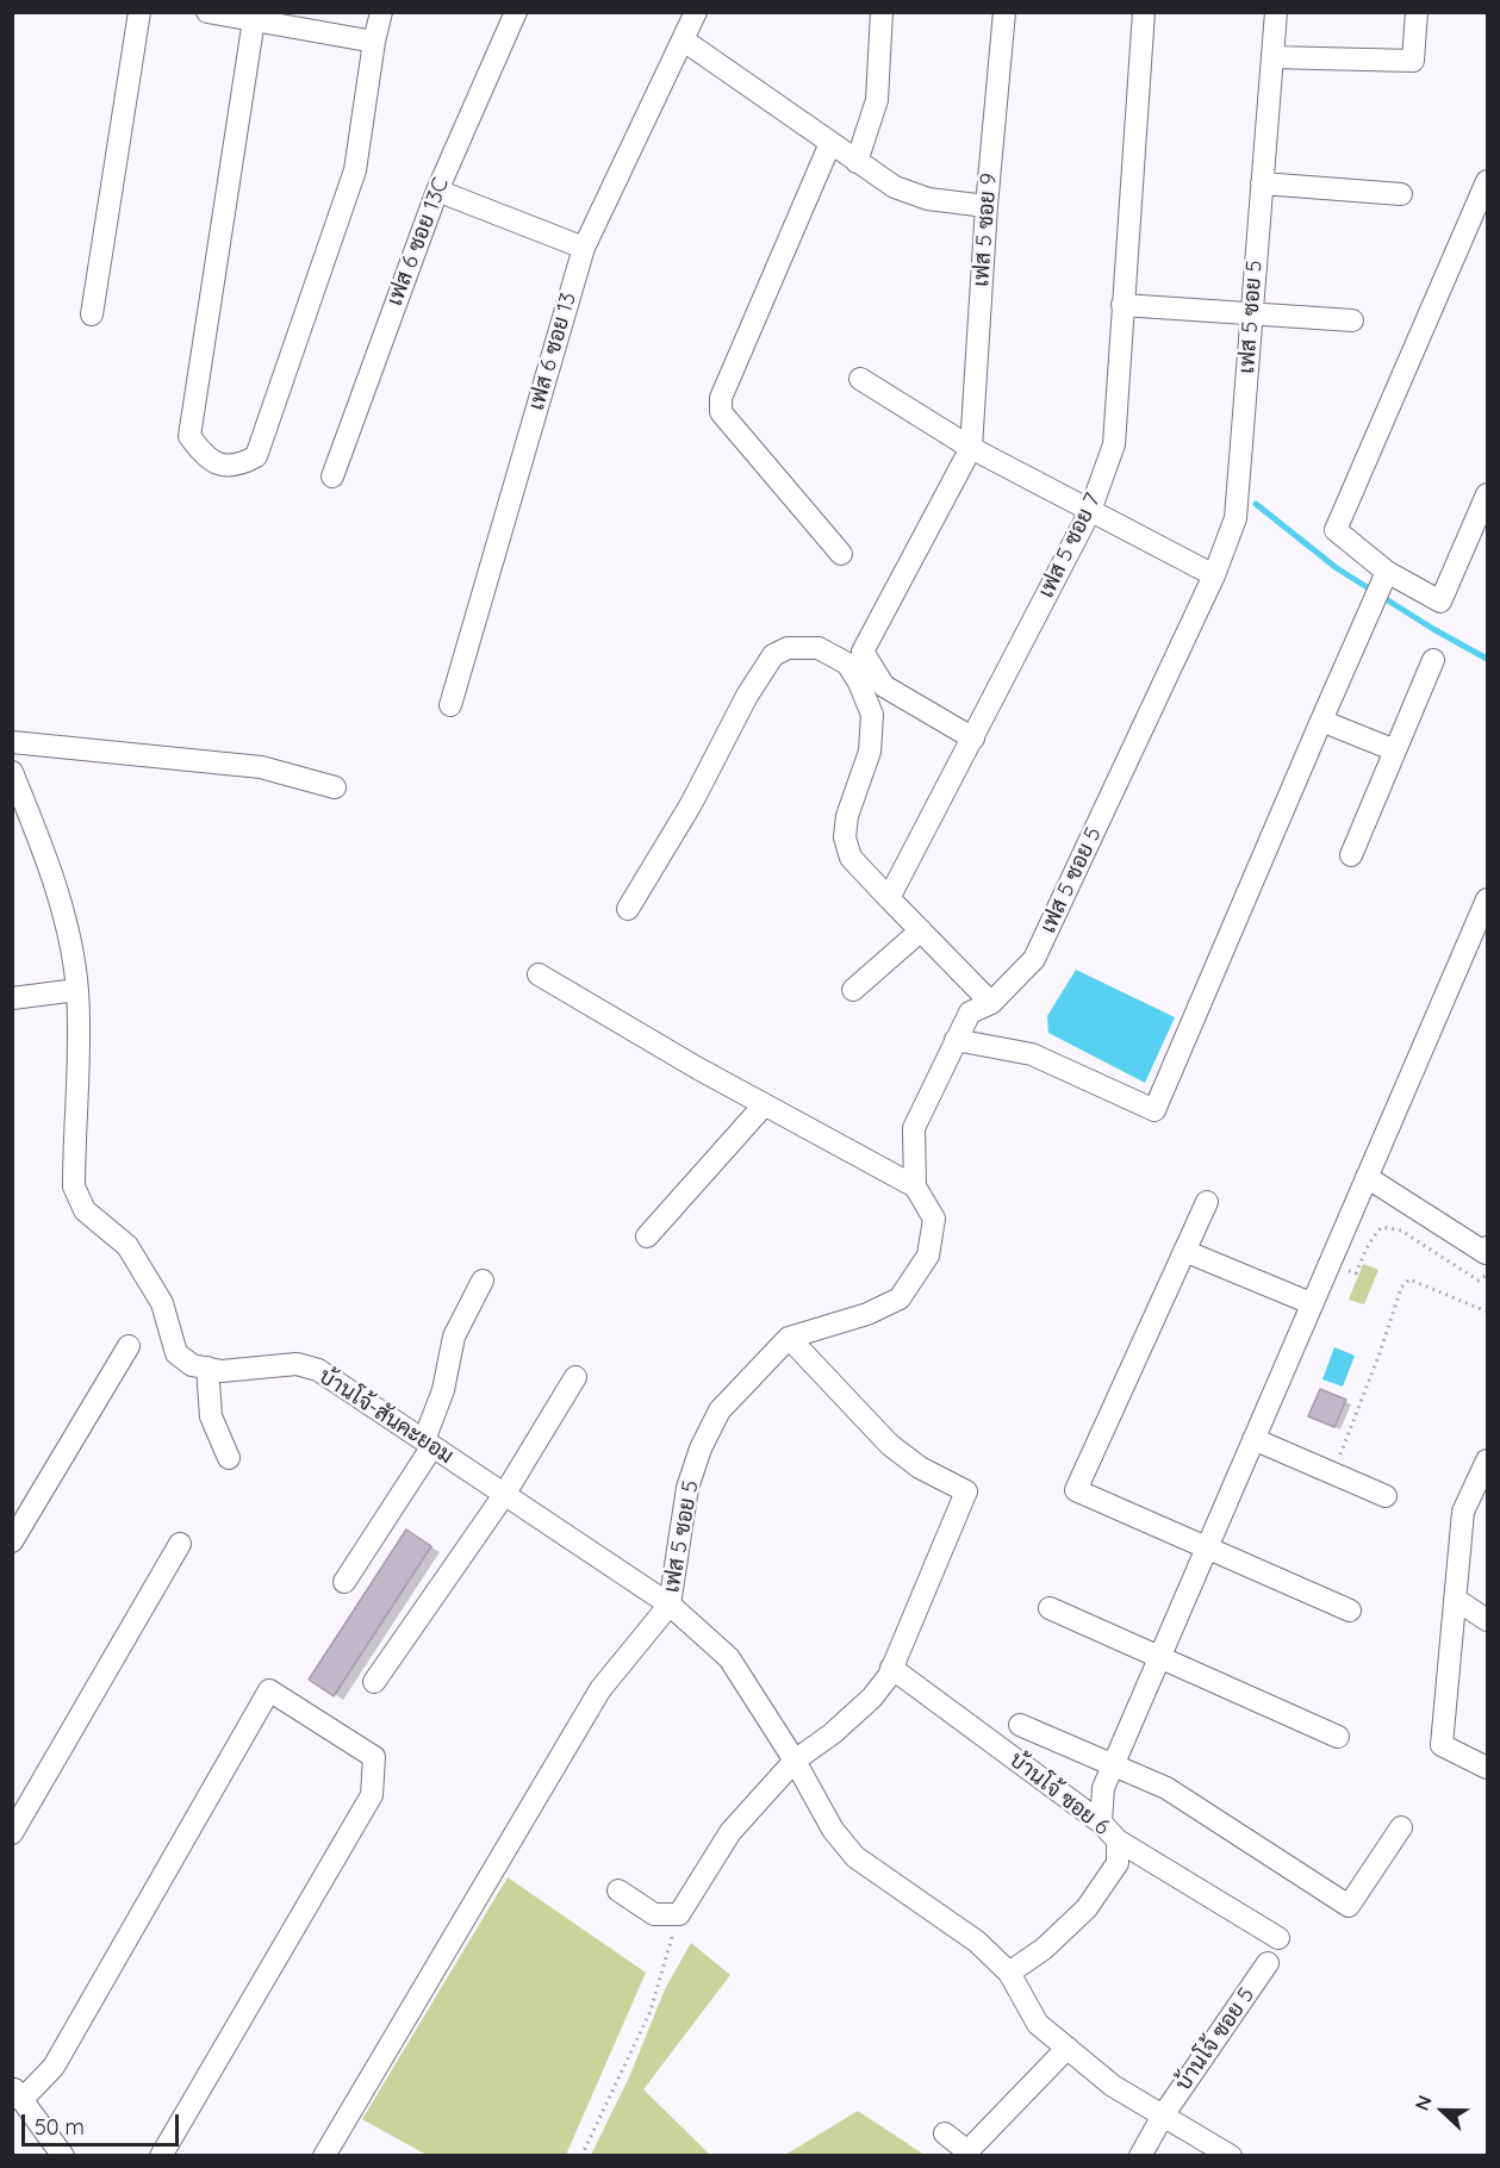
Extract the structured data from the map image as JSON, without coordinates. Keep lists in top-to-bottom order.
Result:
{
  "streets": {
    "street": [
      "เฟส 5 ซอย 9",
      "เฟส 6 ซอย 13C",
      "เฟส 5 ซอย 5",
      "เฟส 6 ซอย 13",
      "เฟส 5 ซอย 7",
      "บ้านโจ้-สันคะยอม",
      "บ้านโจ้ ซอย 6",
      "บ้านโจ้ ซอย 5"
    ]
  },
  "crossings": [
    ["เฟส 5 ซอย 5", "บ้านโจ้-สันคะยอม"],
    ["บ้านโจ้-สันคะยอม", "บ้านโจ้ ซอย 6"],
    ["บ้านโจ้-สันคะยอม", "บ้านโจ้ ซอย 5"]
  ],
  "scale_bar": "50 m",
  "north": "left"
}
